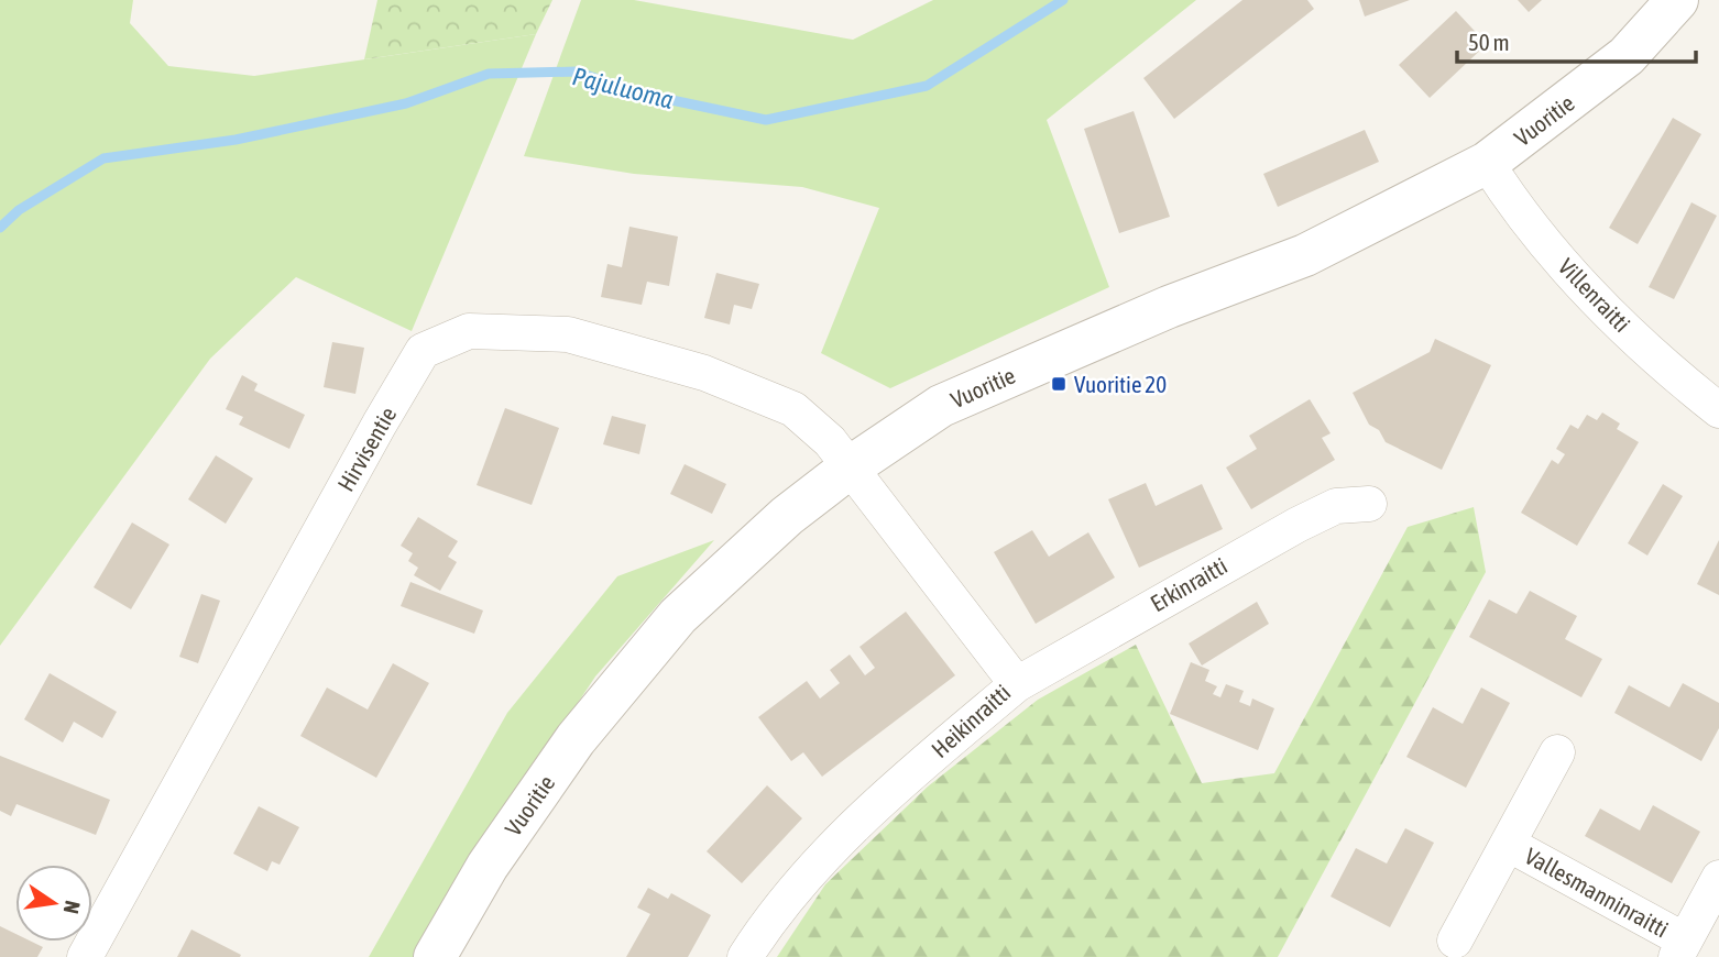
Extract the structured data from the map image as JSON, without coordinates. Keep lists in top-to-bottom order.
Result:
{
  "streets": {
    "street": [
      "Vuoritie",
      "Villenraitti",
      "Hirvisentie",
      "Erkinraitti",
      "Heikinraitti",
      "Vallesmanninraitti"
    ]
  },
  "crossings": [
    ["Vuoritie", "Villenraitti"],
    ["Vuoritie", "Hirvisentie"],
    ["Vuoritie", "Heikinraitti"],
    ["Hirvisentie", "Heikinraitti"],
    ["Erkinraitti", "Heikinraitti"]
  ],
  "water": ["Pajuluoma"],
  "places": {
    "transit": ["Vuoritie 20"]
  },
  "scale_bar": "50 m",
  "north": "right"
}
